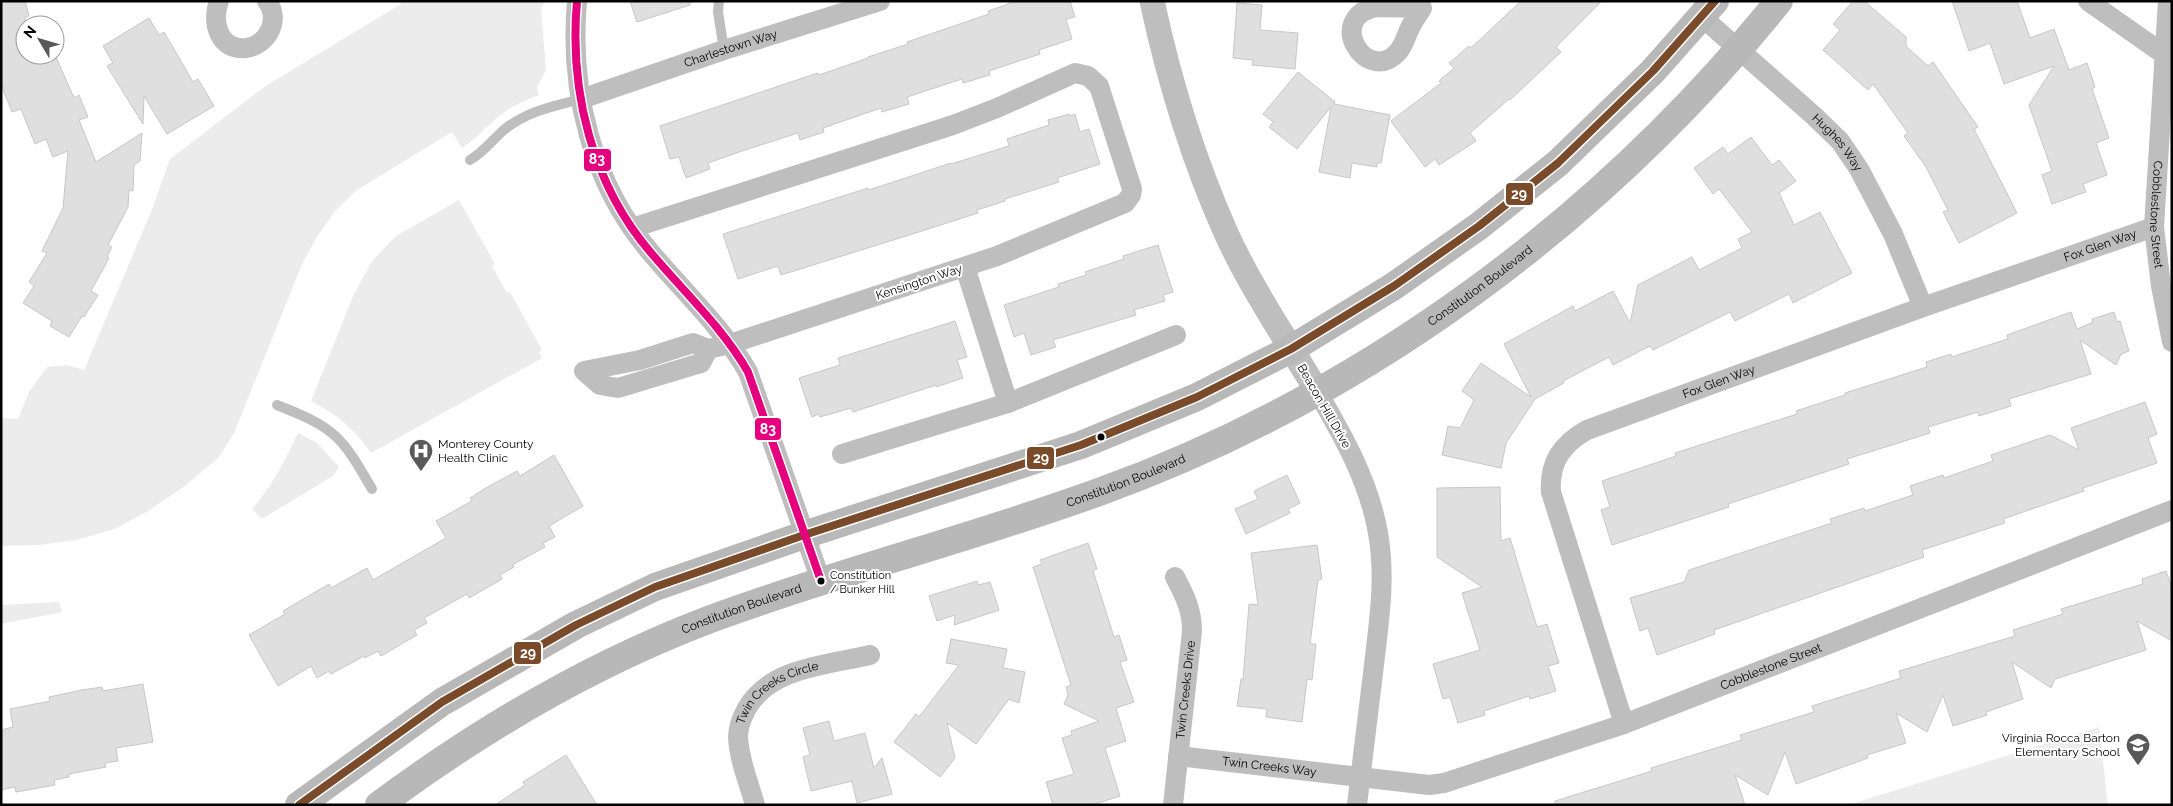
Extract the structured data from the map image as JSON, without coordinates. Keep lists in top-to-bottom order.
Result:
{
  "streets": {
    "main road": ["Constitution Boulevard"],
    "street": [
      "Charlestown Way",
      "Hughes Way",
      "Cobblestone Street",
      "Fox Glen Way",
      "Kensington Way",
      "Beacon Hill Drive",
      "Twin Creeks Drive",
      "Twin Creeks Circle",
      "Twin Creeks Way"
    ]
  },
  "crossings": [
    ["Hughes Way", "Fox Glen Way"],
    ["Hughes Way", "Constitution Boulevard"],
    ["Cobblestone Street", "Fox Glen Way"],
    ["Cobblestone Street", "Beacon Hill Drive"],
    ["Cobblestone Street", "Twin Creeks Way"],
    ["Constitution Boulevard", "Beacon Hill Drive"],
    ["Beacon Hill Drive", "Twin Creeks Way"],
    ["Twin Creeks Drive", "Twin Creeks Way"]
  ],
  "places": {
    "hospital": ["Monterey County Health Clinic"],
    "other": ["Constitution / Bunker Hill"],
    "school or university": ["Virginia Rocca Barton Elementary School"]
  },
  "lines": ["transit line 29", "transit line 83"],
  "north": "top left"
}
